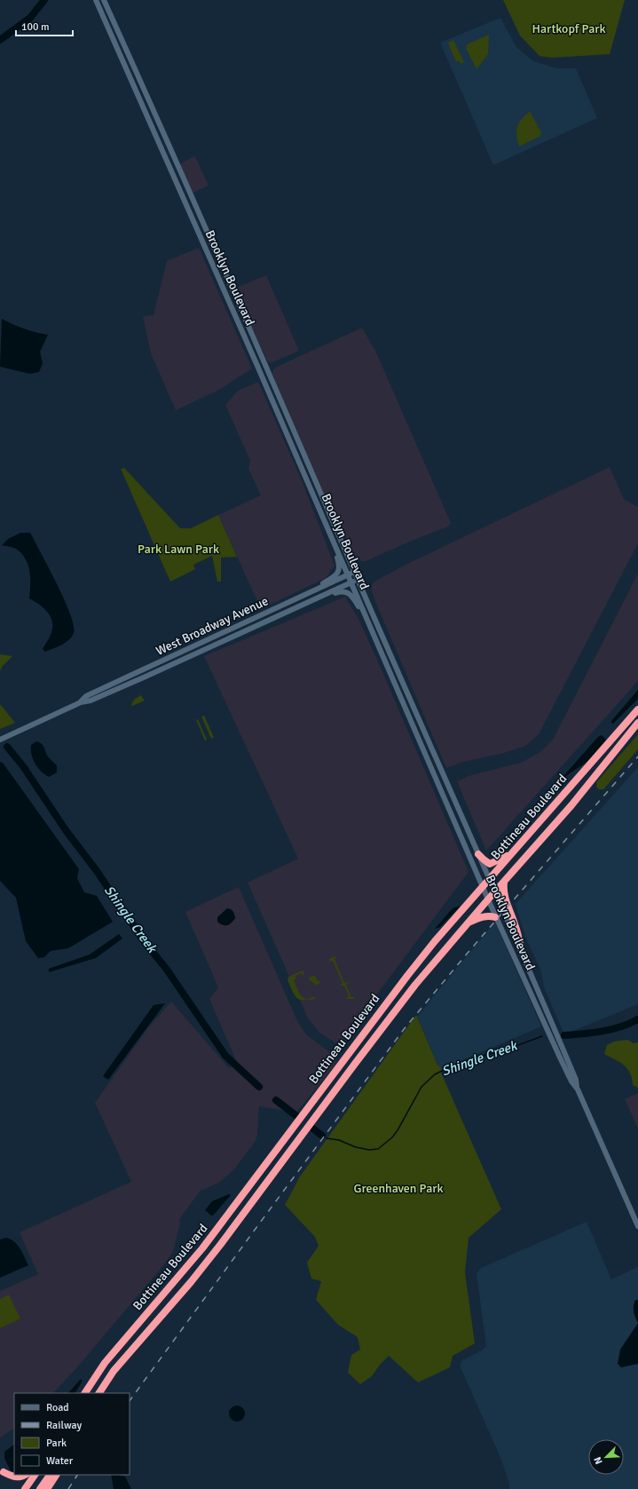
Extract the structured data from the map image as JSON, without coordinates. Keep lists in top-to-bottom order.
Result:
{
  "streets": {
    "highway": ["Bottineau Boulevard"],
    "main road": ["Brooklyn Boulevard", "West Broadway Avenue"]
  },
  "crossings": [
    ["Brooklyn Boulevard", "West Broadway Avenue"],
    ["Brooklyn Boulevard", "Bottineau Boulevard"]
  ],
  "water": ["Shingle Creek"],
  "parks": ["Hartkopf Park", "Park Lawn Park", "Greenhaven Park"],
  "legend": [
    "Road",
    "Railway",
    "Park",
    "Water"
  ],
  "scale_bar": "100 m",
  "north": "bottom left"
}
